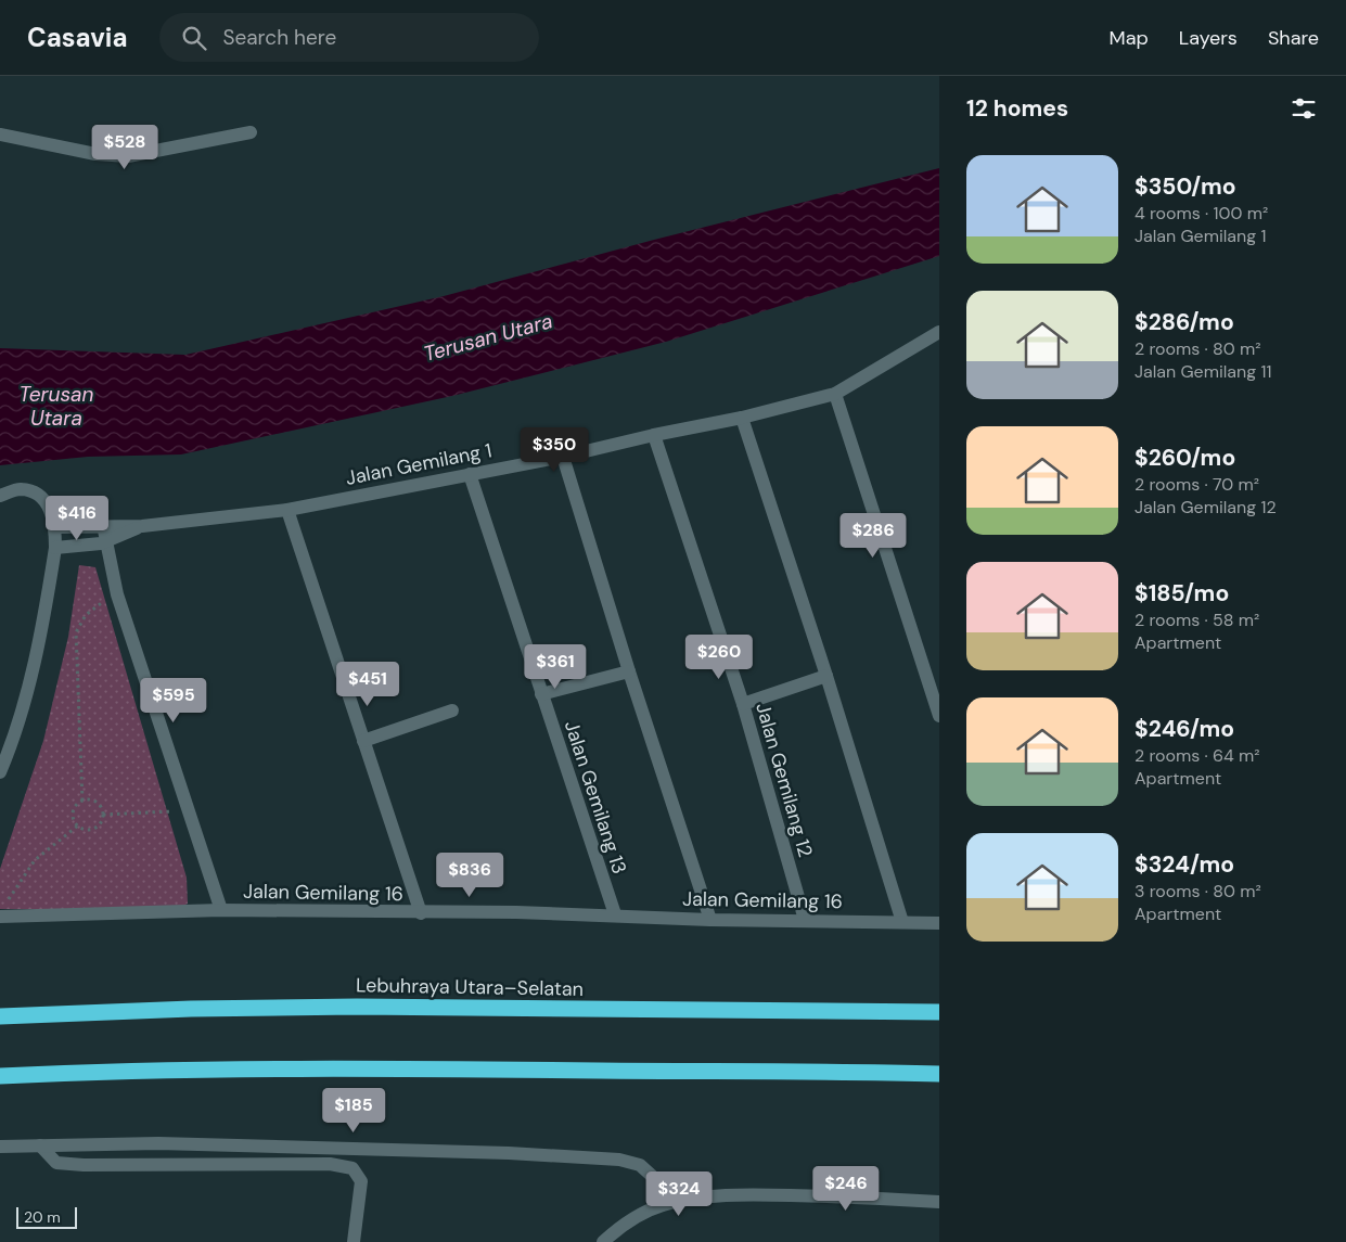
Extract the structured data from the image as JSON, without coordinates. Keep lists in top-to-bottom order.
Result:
{
  "streets": {
    "highway": ["Lebuhraya Utara–Selatan"],
    "street": [
      "Jalan Gemilang 1",
      "Jalan Gemilang 12",
      "Jalan Gemilang 13",
      "Jalan Gemilang 16"
    ]
  },
  "crossings": [
    ["Jalan Gemilang 1", "Jalan Gemilang 12"],
    ["Jalan Gemilang 1", "Jalan Gemilang 13"],
    ["Jalan Gemilang 12", "Jalan Gemilang 16"],
    ["Jalan Gemilang 13", "Jalan Gemilang 16"]
  ],
  "water": ["Terusan Utara"],
  "scale_bar": "20 m",
  "page": {
    "header": "Casavia",
    "search": "Search here",
    "nav": ["Map", "Layers", "Share"],
    "heading": "12 homes",
    "price": [
      "$528",
      "$350",
      "$416",
      "$286",
      "$260",
      "$361",
      "$451",
      "$595",
      "$836",
      "$185",
      "$246",
      "$324"
    ],
    "list": [
      {
        "name": "$350/mo",
        "note": "4 rooms · 100 m² · Jalan Gemilang 1"
      },
      {
        "name": "$286/mo",
        "note": "2 rooms · 80 m² · Jalan Gemilang 11"
      },
      {
        "name": "$260/mo",
        "note": "2 rooms · 70 m² · Jalan Gemilang 12"
      },
      {
        "name": "$185/mo",
        "note": "2 rooms · 58 m² · Apartment"
      },
      {
        "name": "$246/mo",
        "note": "2 rooms · 64 m² · Apartment"
      },
      {
        "name": "$324/mo",
        "note": "3 rooms · 80 m² · Apartment"
      }
    ],
    "scale": "20 m"
  }
}
